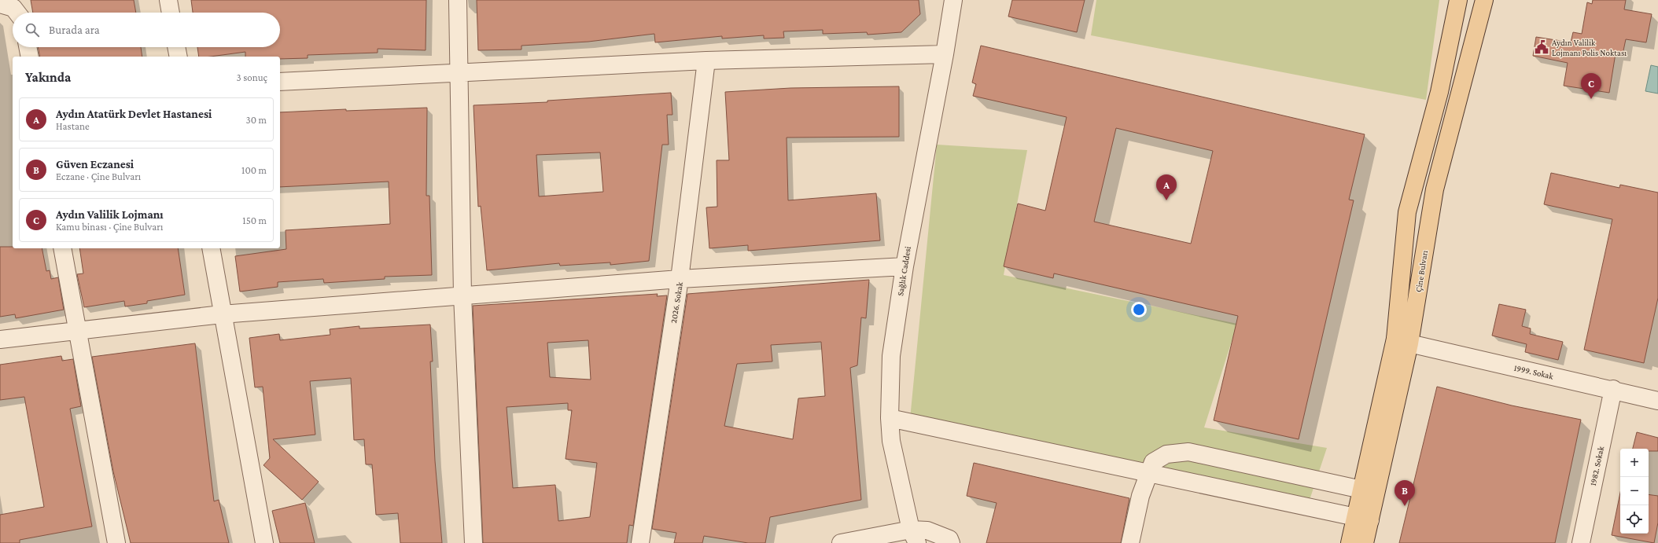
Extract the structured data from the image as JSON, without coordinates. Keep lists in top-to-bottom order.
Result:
{
  "streets": {
    "main road": ["Çine Bulvarı"],
    "street": [
      "Sağlık Caddesi",
      "2026. Sokak",
      "1999. Sokak",
      "1982. Sokak"
    ]
  },
  "crossings": [
    ["Çine Bulvarı", "1999. Sokak"],
    ["1999. Sokak", "1982. Sokak"]
  ],
  "places": {
    "public building": ["Aydın Valilik Lojmanı Polis Noktası"]
  },
  "page": {
    "search": "Burada ara",
    "heading": ["Yakında", "3 sonuç"],
    "pins": ["C", "A", "B"],
    "list": [
      {
        "mark": "A",
        "name": "Aydın Atatürk Devlet Hastanesi",
        "note": "Hastane",
        "value": "30 m"
      },
      {
        "mark": "B",
        "name": "Güven Eczanesi",
        "note": "Eczane · Çine Bulvarı",
        "value": "100 m"
      },
      {
        "mark": "C",
        "name": "Aydın Valilik Lojmanı",
        "note": "Kamu binası · Çine Bulvarı",
        "value": "150 m"
      }
    ],
    "map_buttons": ["+", "−"]
  }
}
